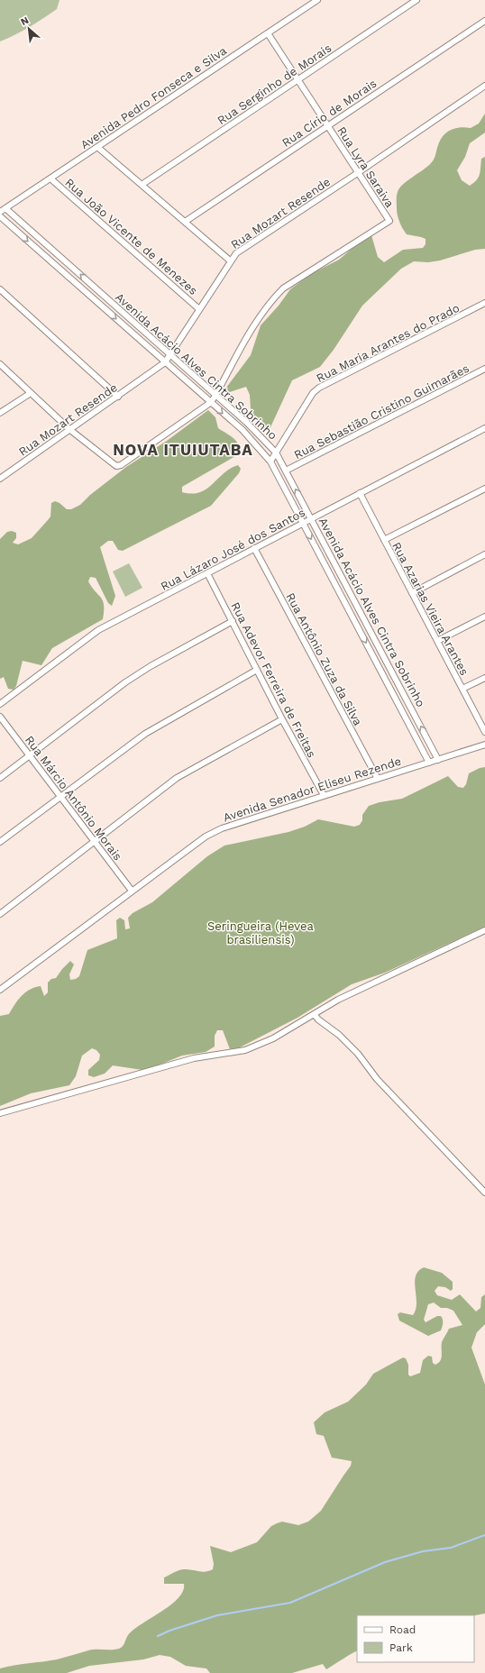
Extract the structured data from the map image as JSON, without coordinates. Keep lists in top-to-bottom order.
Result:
{
  "streets": {
    "street": [
      "Rua Serginho de Morais",
      "Avenida Pedro Fonseca e Silva",
      "Rua Círio de Morais",
      "Rua Lyra Saraiva",
      "Rua Mozart Resende",
      "Rua João Vicente de Menezes",
      "Rua Maria Arantes do Prado",
      "Avenida Acácio Alves Cintra Sobrinho",
      "Rua Sebastião Cristino Guimarães",
      "Rua Lázaro José dos Santos",
      "Rua Azarias Vieira Arantes",
      "Rua Antônio Zuza da Silva",
      "Rua Adevor Ferreira de Freitas",
      "Avenida Senador Eliseu Rezende",
      "Rua Márcio Antônio Morais"
    ]
  },
  "crossings": [
    ["Rua Serginho de Morais", "Rua Lyra Saraiva"],
    ["Avenida Pedro Fonseca e Silva", "Rua Lyra Saraiva"],
    ["Avenida Pedro Fonseca e Silva", "Rua João Vicente de Menezes"],
    ["Avenida Pedro Fonseca e Silva", "Avenida Acácio Alves Cintra Sobrinho"],
    ["Rua Círio de Morais", "Rua Lyra Saraiva"],
    ["Rua Lyra Saraiva", "Rua Mozart Resende"],
    ["Rua Lyra Saraiva", "Avenida Acácio Alves Cintra Sobrinho"],
    ["Rua Mozart Resende", "Rua João Vicente de Menezes"],
    ["Rua Mozart Resende", "Avenida Acácio Alves Cintra Sobrinho"],
    ["Rua Maria Arantes do Prado", "Avenida Acácio Alves Cintra Sobrinho"],
    ["Avenida Acácio Alves Cintra Sobrinho", "Rua Sebastião Cristino Guimarães"],
    ["Avenida Acácio Alves Cintra Sobrinho", "Rua Lázaro José dos Santos"],
    ["Avenida Acácio Alves Cintra Sobrinho", "Avenida Senador Eliseu Rezende"],
    ["Rua Lázaro José dos Santos", "Rua Azarias Vieira Arantes"],
    ["Rua Lázaro José dos Santos", "Rua Antônio Zuza da Silva"],
    ["Rua Lázaro José dos Santos", "Rua Adevor Ferreira de Freitas"],
    ["Rua Antônio Zuza da Silva", "Avenida Senador Eliseu Rezende"],
    ["Rua Adevor Ferreira de Freitas", "Avenida Senador Eliseu Rezende"],
    ["Avenida Senador Eliseu Rezende", "Rua Márcio Antônio Morais"]
  ],
  "districts": ["NOVA ITUIUTABA"],
  "parks": ["Seringueira (Hevea brasiliensis)"],
  "legend": ["Road", "Park"],
  "north": "top left"
}
